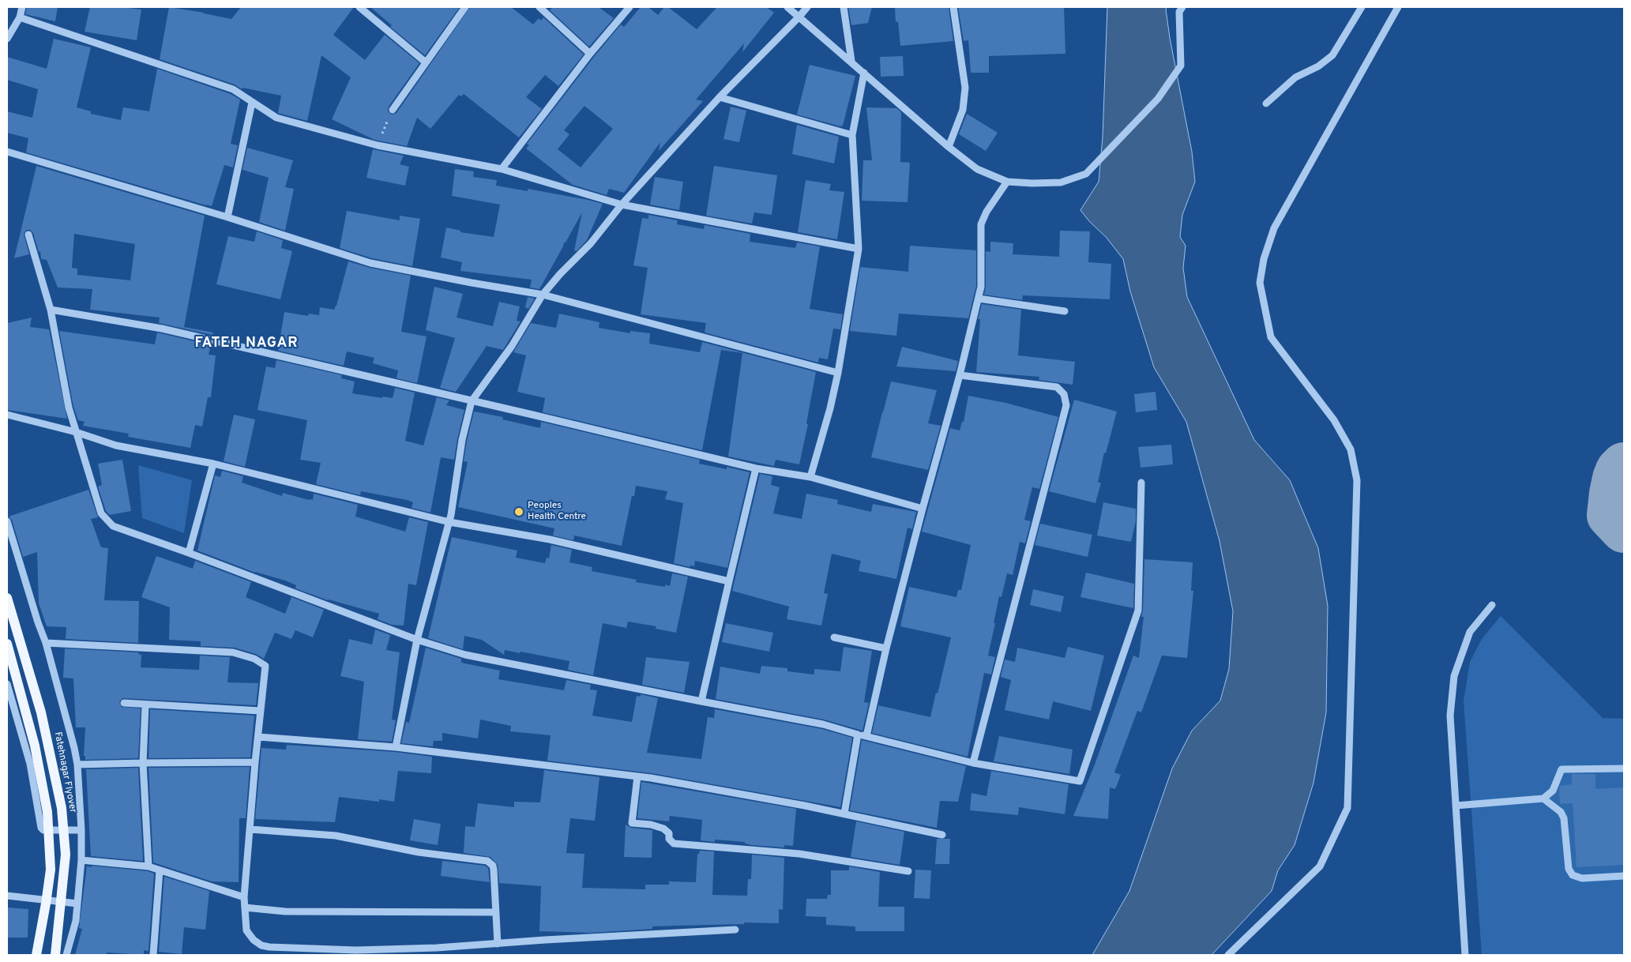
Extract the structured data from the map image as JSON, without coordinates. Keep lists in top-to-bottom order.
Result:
{
  "streets": {
    "main road": ["Fatehnagar Flyover"]
  },
  "districts": ["FATEH NAGAR"],
  "places": ["Peoples Health Centre"]
}
